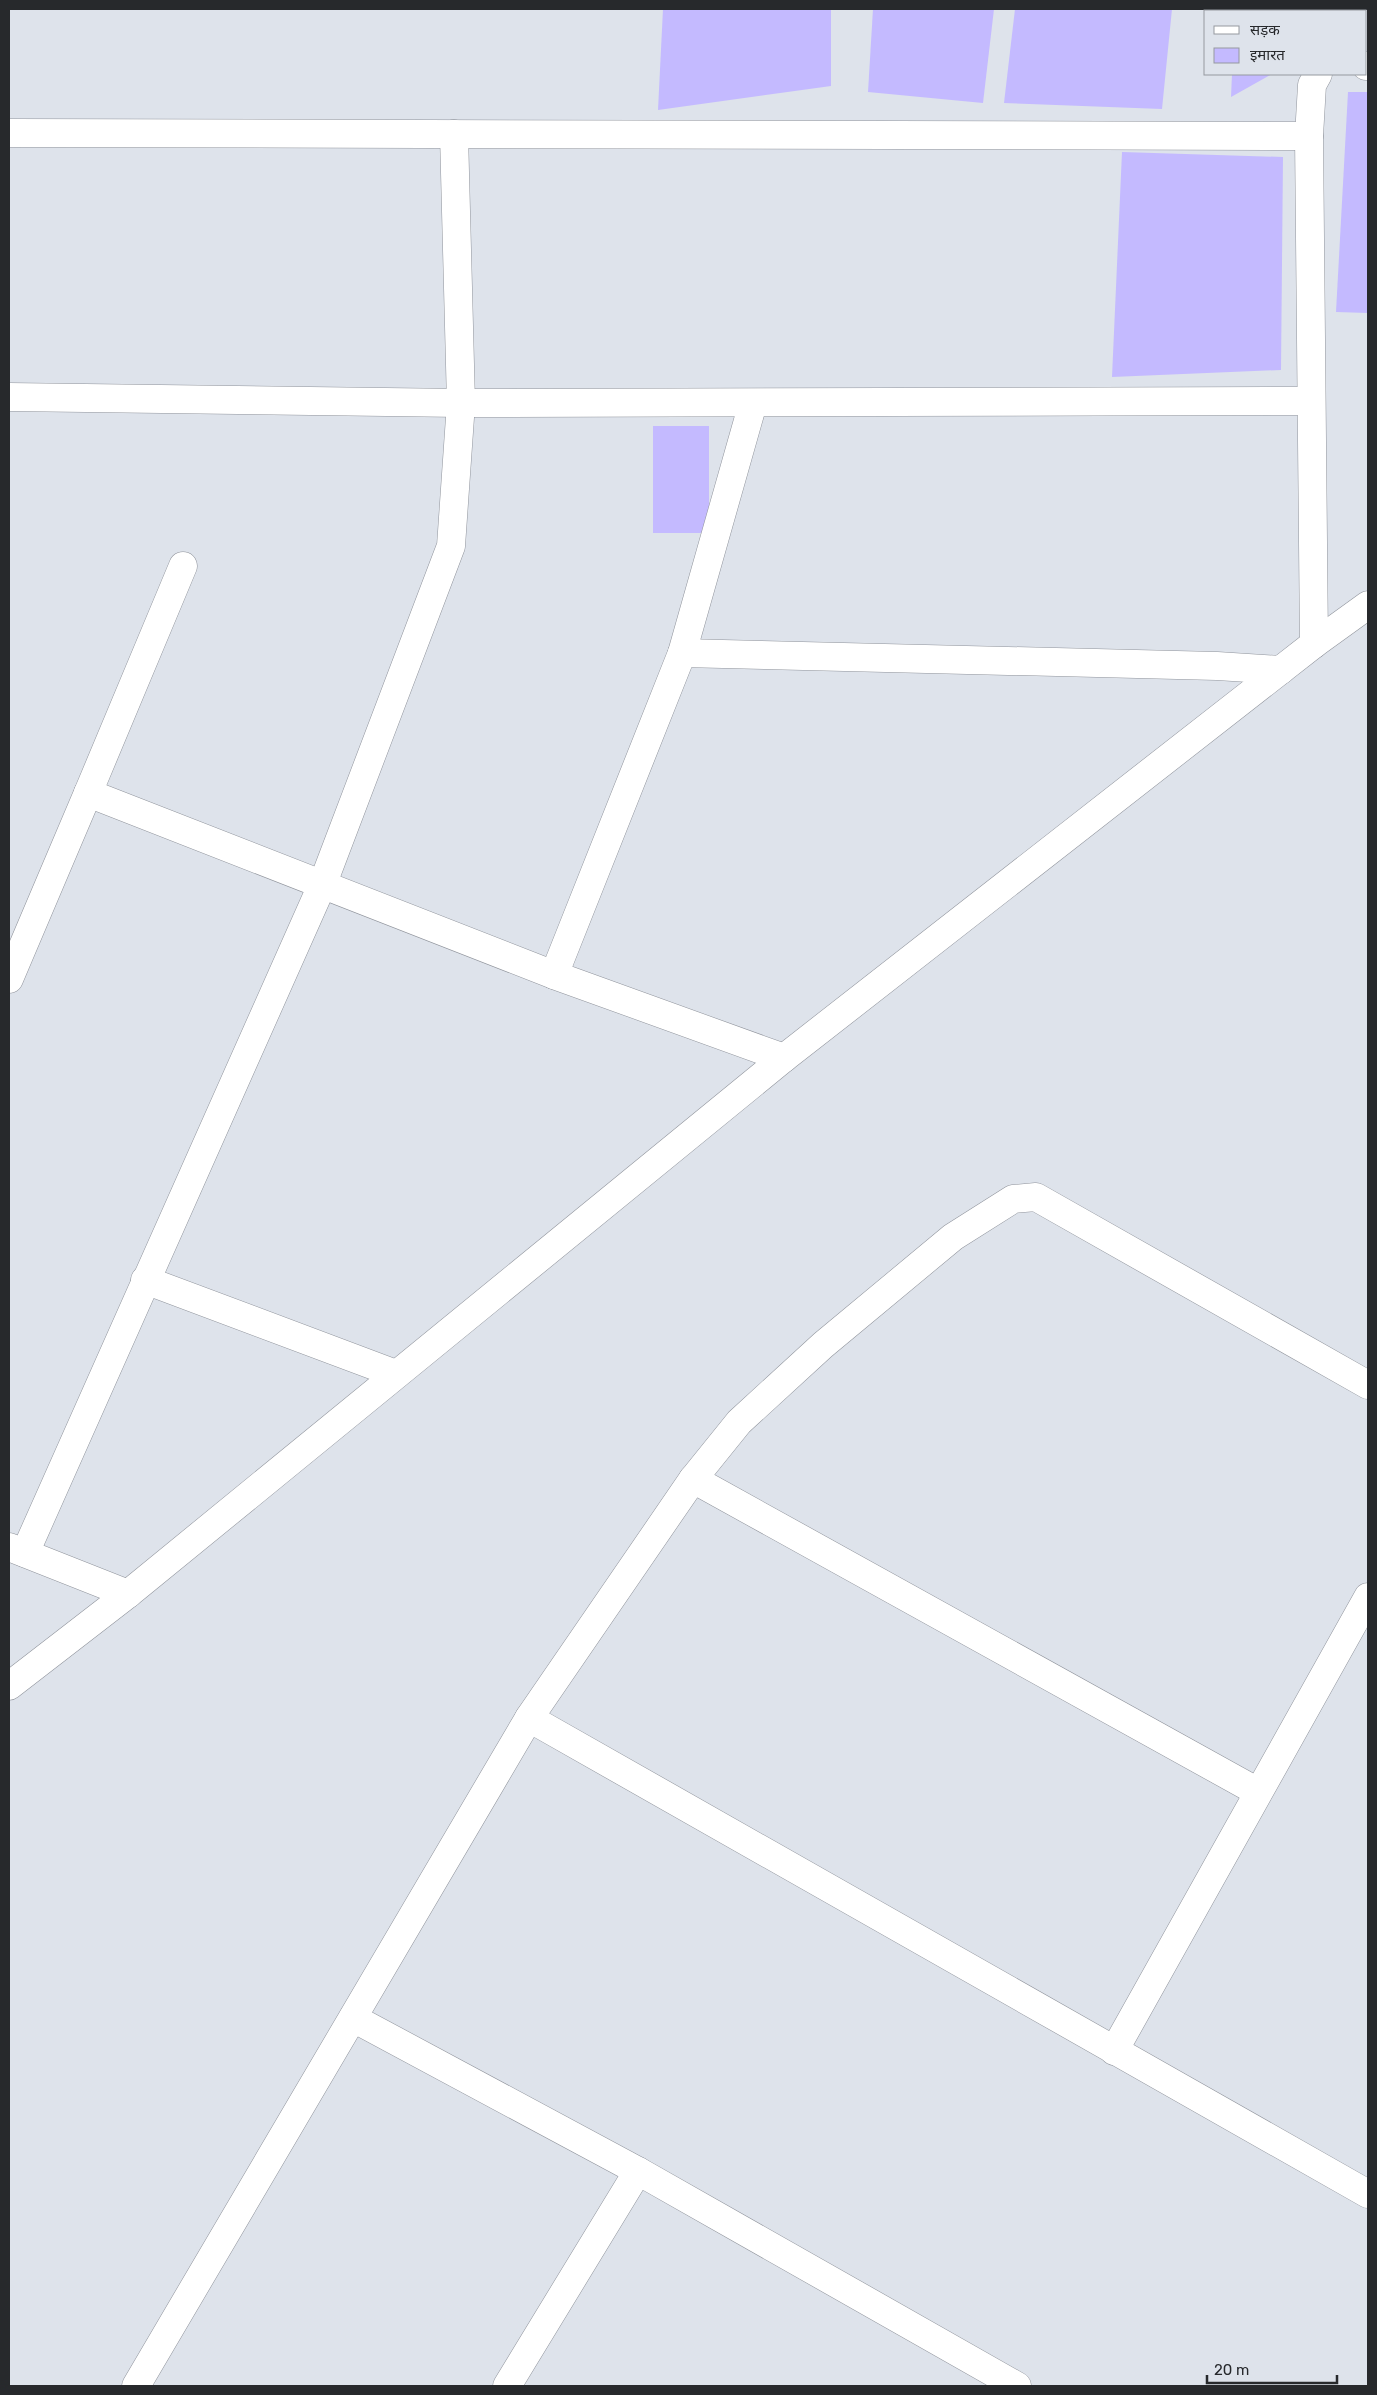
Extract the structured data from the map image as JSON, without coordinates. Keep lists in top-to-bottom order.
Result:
{
  "legend": ["सड़क", "इमारत"],
  "scale_bar": "20 m"
}
